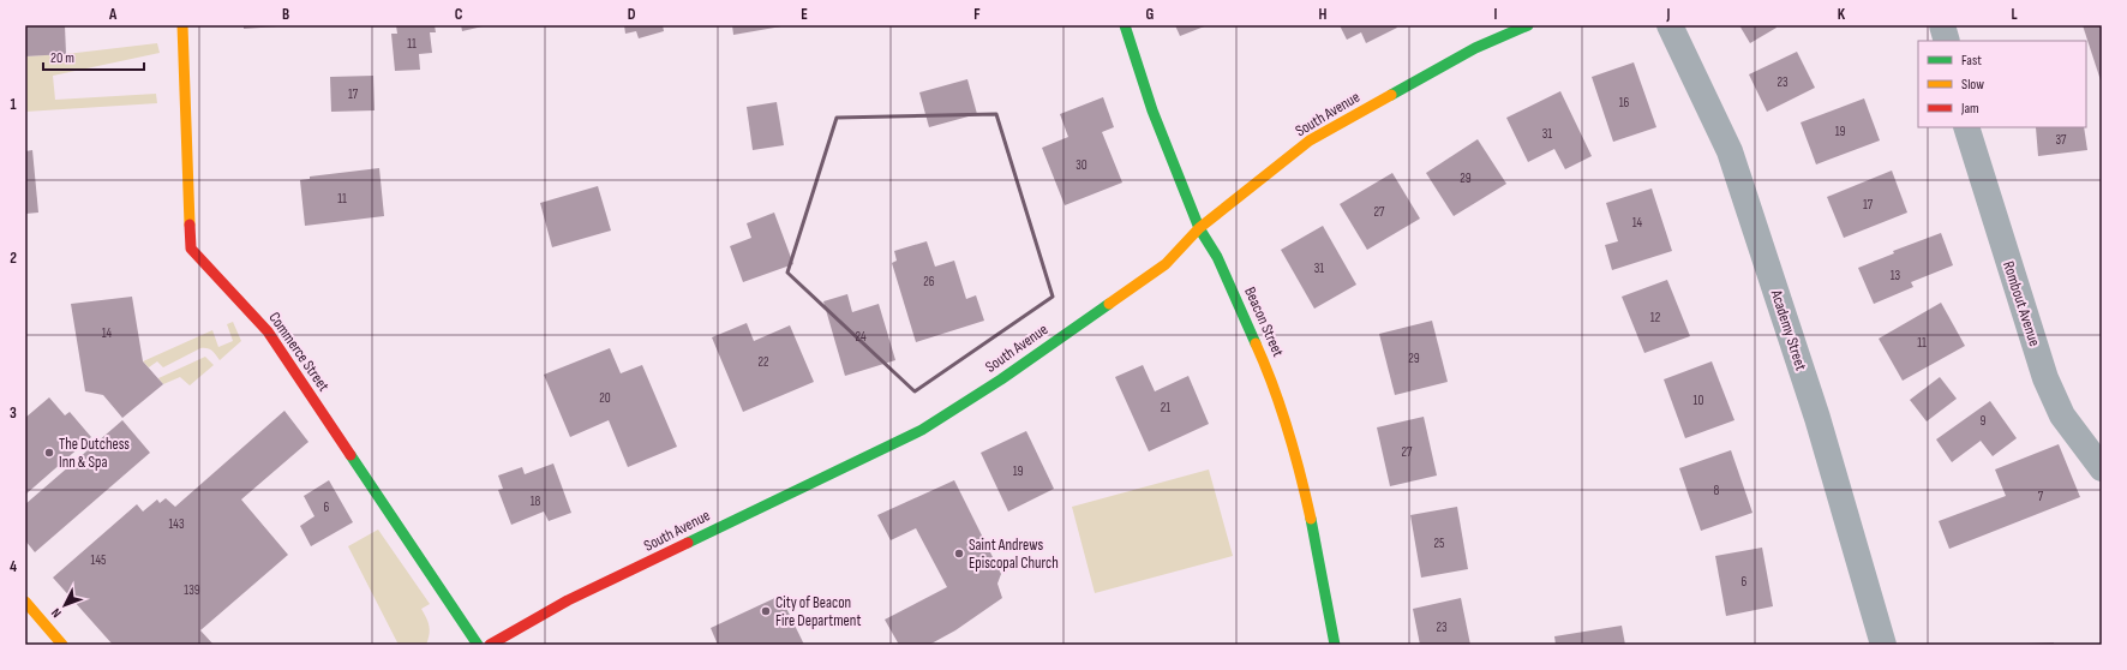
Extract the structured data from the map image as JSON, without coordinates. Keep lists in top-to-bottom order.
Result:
{
  "streets": {
    "street": [
      "South Avenue",
      "Rombout Avenue",
      "Beacon Street",
      "Academy Street",
      "Commerce Street"
    ]
  },
  "crossings": [
    ["South Avenue", "Beacon Street"]
  ],
  "places": ["The Dutchess Inn & Spa", "Saint Andrews Episcopal Church", "City of Beacon Fire Department"],
  "house_numbers": [
    "11",
    "23",
    "17",
    "16",
    "19",
    "31",
    "37",
    "30",
    "29",
    "11",
    "17",
    "27",
    "14",
    "31",
    "13",
    "26",
    "12",
    "14",
    "24",
    "11",
    "29",
    "22",
    "20",
    "10",
    "21",
    "9",
    "27",
    "19",
    "8",
    "7",
    "18",
    "6",
    "143",
    "25",
    "145",
    "6",
    "139",
    "23"
  ],
  "legend": ["Fast", "Slow", "Jam"],
  "scale_bar": "20 m",
  "north": "bottom left",
  "grid": {
    "columns": [
      "A",
      "B",
      "C",
      "D",
      "E",
      "F",
      "G",
      "H",
      "I",
      "J",
      "K",
      "L"
    ],
    "rows": [
      "1",
      "2",
      "3",
      "4"
    ]
  }
}
